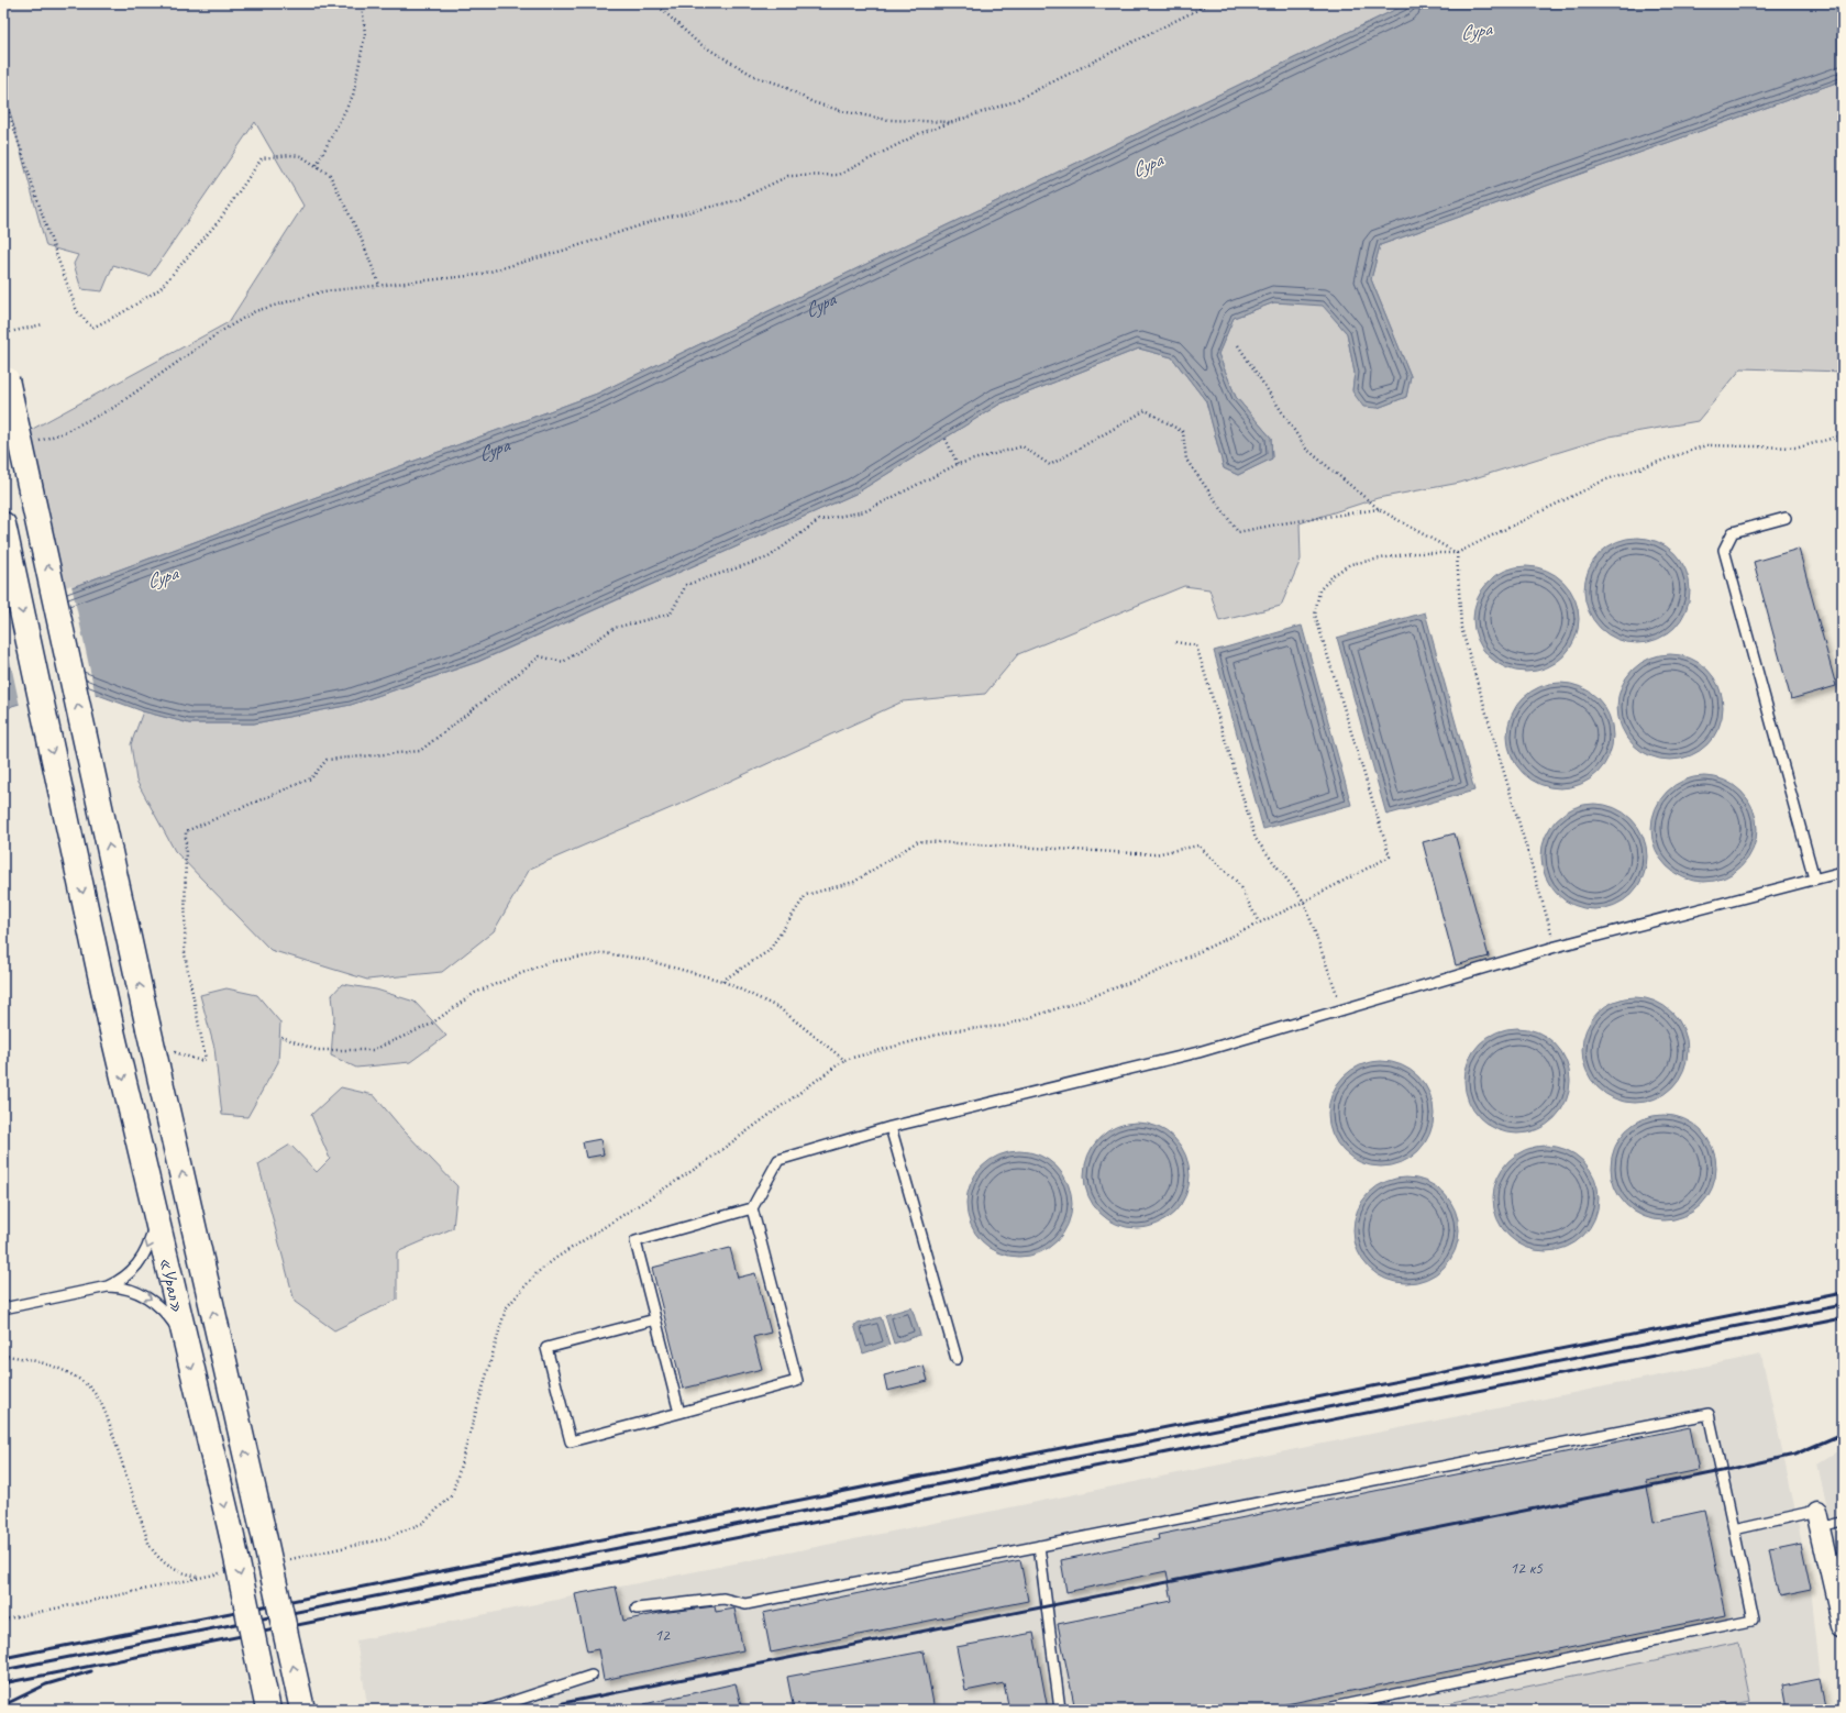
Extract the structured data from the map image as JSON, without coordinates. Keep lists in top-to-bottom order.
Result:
{
  "streets": {
    "highway": ["«Урал»"]
  },
  "water": ["Сура"],
  "house_numbers": ["12 к5", "12"]
}
